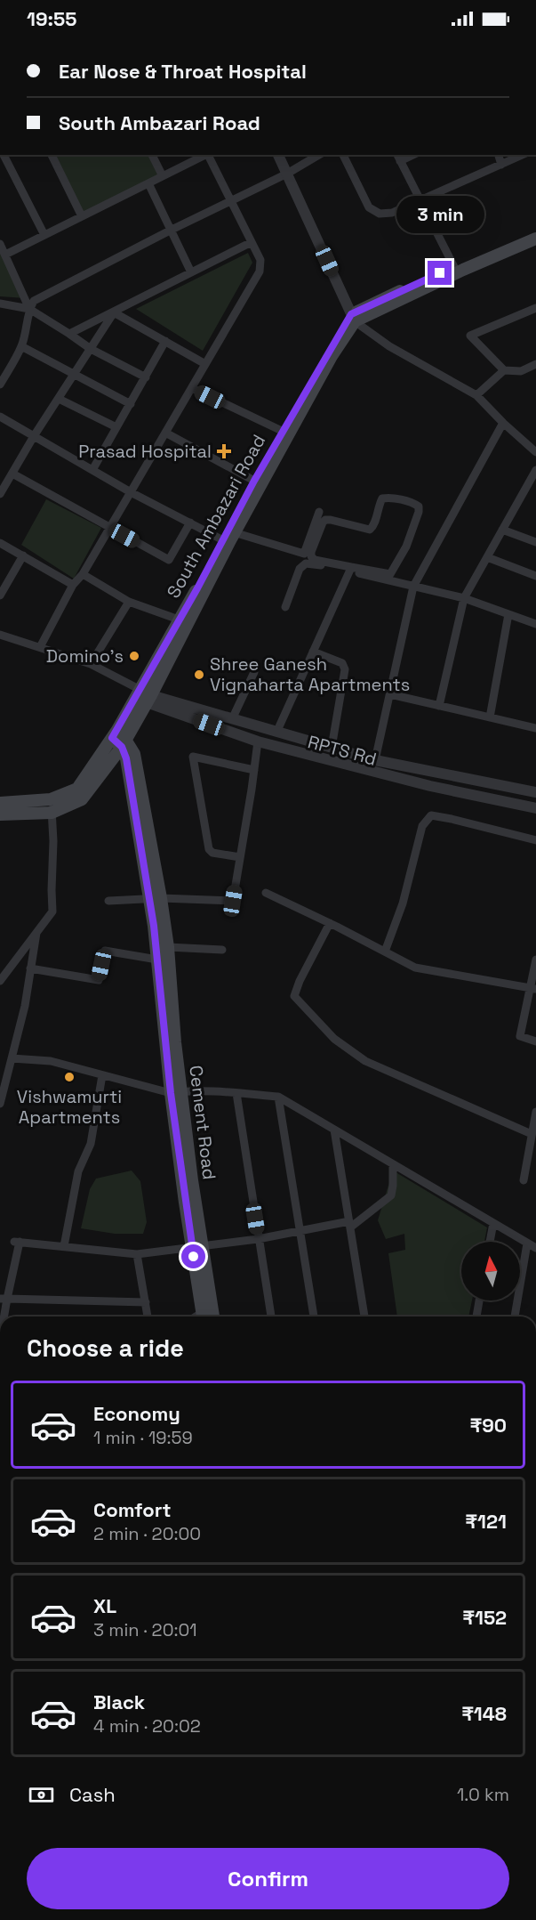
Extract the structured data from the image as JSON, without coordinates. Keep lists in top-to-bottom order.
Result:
{
  "streets": {
    "main road": ["South Ambazari Road", "Cement Road"],
    "street": ["RPTS Rd"]
  },
  "crossings": [
    ["South Ambazari Road", "RPTS Rd"],
    ["South Ambazari Road", "Cement Road"]
  ],
  "places": {
    "health": ["Prasad Hospital"],
    "other": ["Domino's", "Shree Ganesh Vignaharta Apartments", "Vishwamurti Apartments"]
  },
  "north": "top",
  "page": {
    "status": "19:55",
    "banner": ["Ear Nose & Throat Hospital", "South Ambazari Road"],
    "bubble": "3 min",
    "heading": "Choose a ride",
    "list": [
      {
        "name": "Economy",
        "note": "1 min · 19:59",
        "value": "₹90"
      },
      {
        "name": "Comfort",
        "note": "2 min · 20:00",
        "value": "₹121"
      },
      {
        "name": "XL",
        "note": "3 min · 20:01",
        "value": "₹152"
      },
      {
        "name": "Black",
        "note": "4 min · 20:02",
        "value": "₹148"
      }
    ],
    "pay": ["Cash", "1.0 km"],
    "buttons": "Confirm"
  }
}
